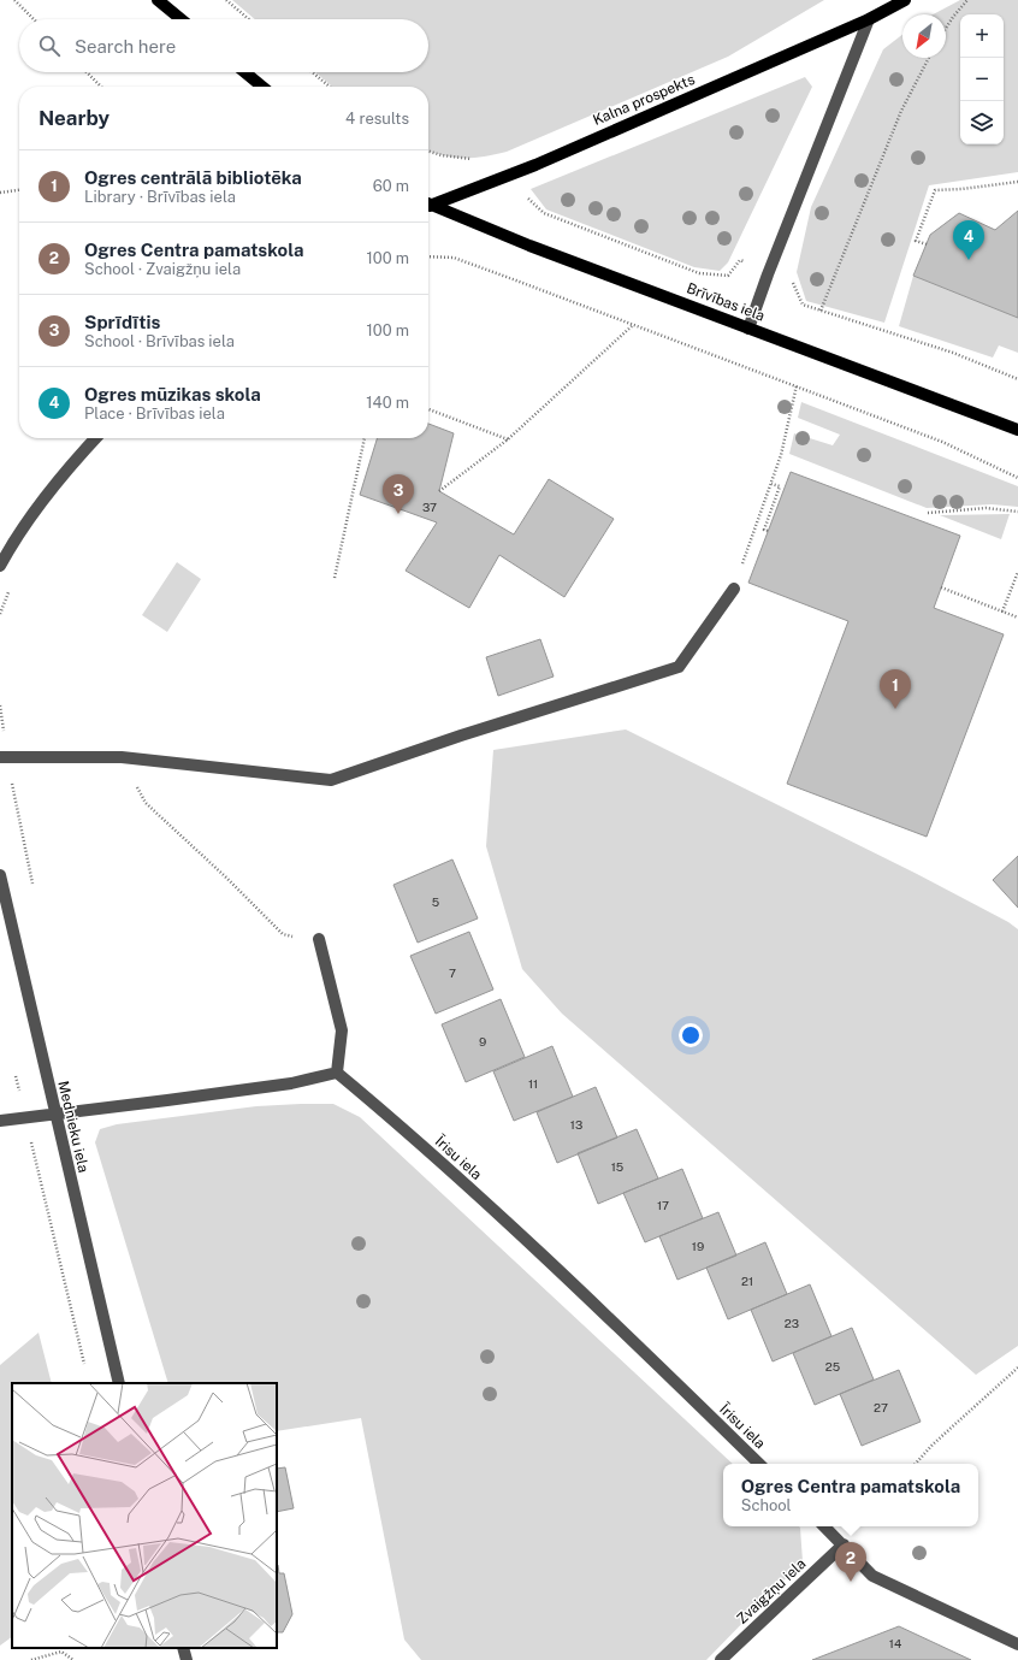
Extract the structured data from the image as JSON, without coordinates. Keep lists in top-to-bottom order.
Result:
{
  "streets": {
    "main road": ["Kalna prospekts", "Brīvības iela"],
    "street": ["Mednieku iela", "Īrisu iela", "Zvaigžņu iela"]
  },
  "house_numbers": [
    "37",
    "5",
    "7",
    "9",
    "11",
    "13",
    "15",
    "17",
    "19",
    "21",
    "23",
    "25",
    "27",
    "14"
  ],
  "north": "bottom left",
  "page": {
    "map_buttons": ["+", "−"],
    "search": "Search here",
    "heading": ["Nearby", "4 results"],
    "list": [
      {
        "mark": "1",
        "name": "Ogres centrālā bibliotēka",
        "note": "Library · Brīvības iela",
        "value": "60 m"
      },
      {
        "mark": "2",
        "name": "Ogres Centra pamatskola",
        "note": "School · Zvaigžņu iela",
        "value": "100 m"
      },
      {
        "mark": "3",
        "name": "Sprīdītis",
        "note": "School · Brīvības iela",
        "value": "100 m"
      },
      {
        "mark": "4",
        "name": "Ogres mūzikas skola",
        "note": "Place · Brīvības iela",
        "value": "140 m"
      }
    ],
    "pins": [
      "4",
      "3",
      "1",
      "2"
    ],
    "popup": ["Ogres Centra pamatskola", "School"]
  }
}
